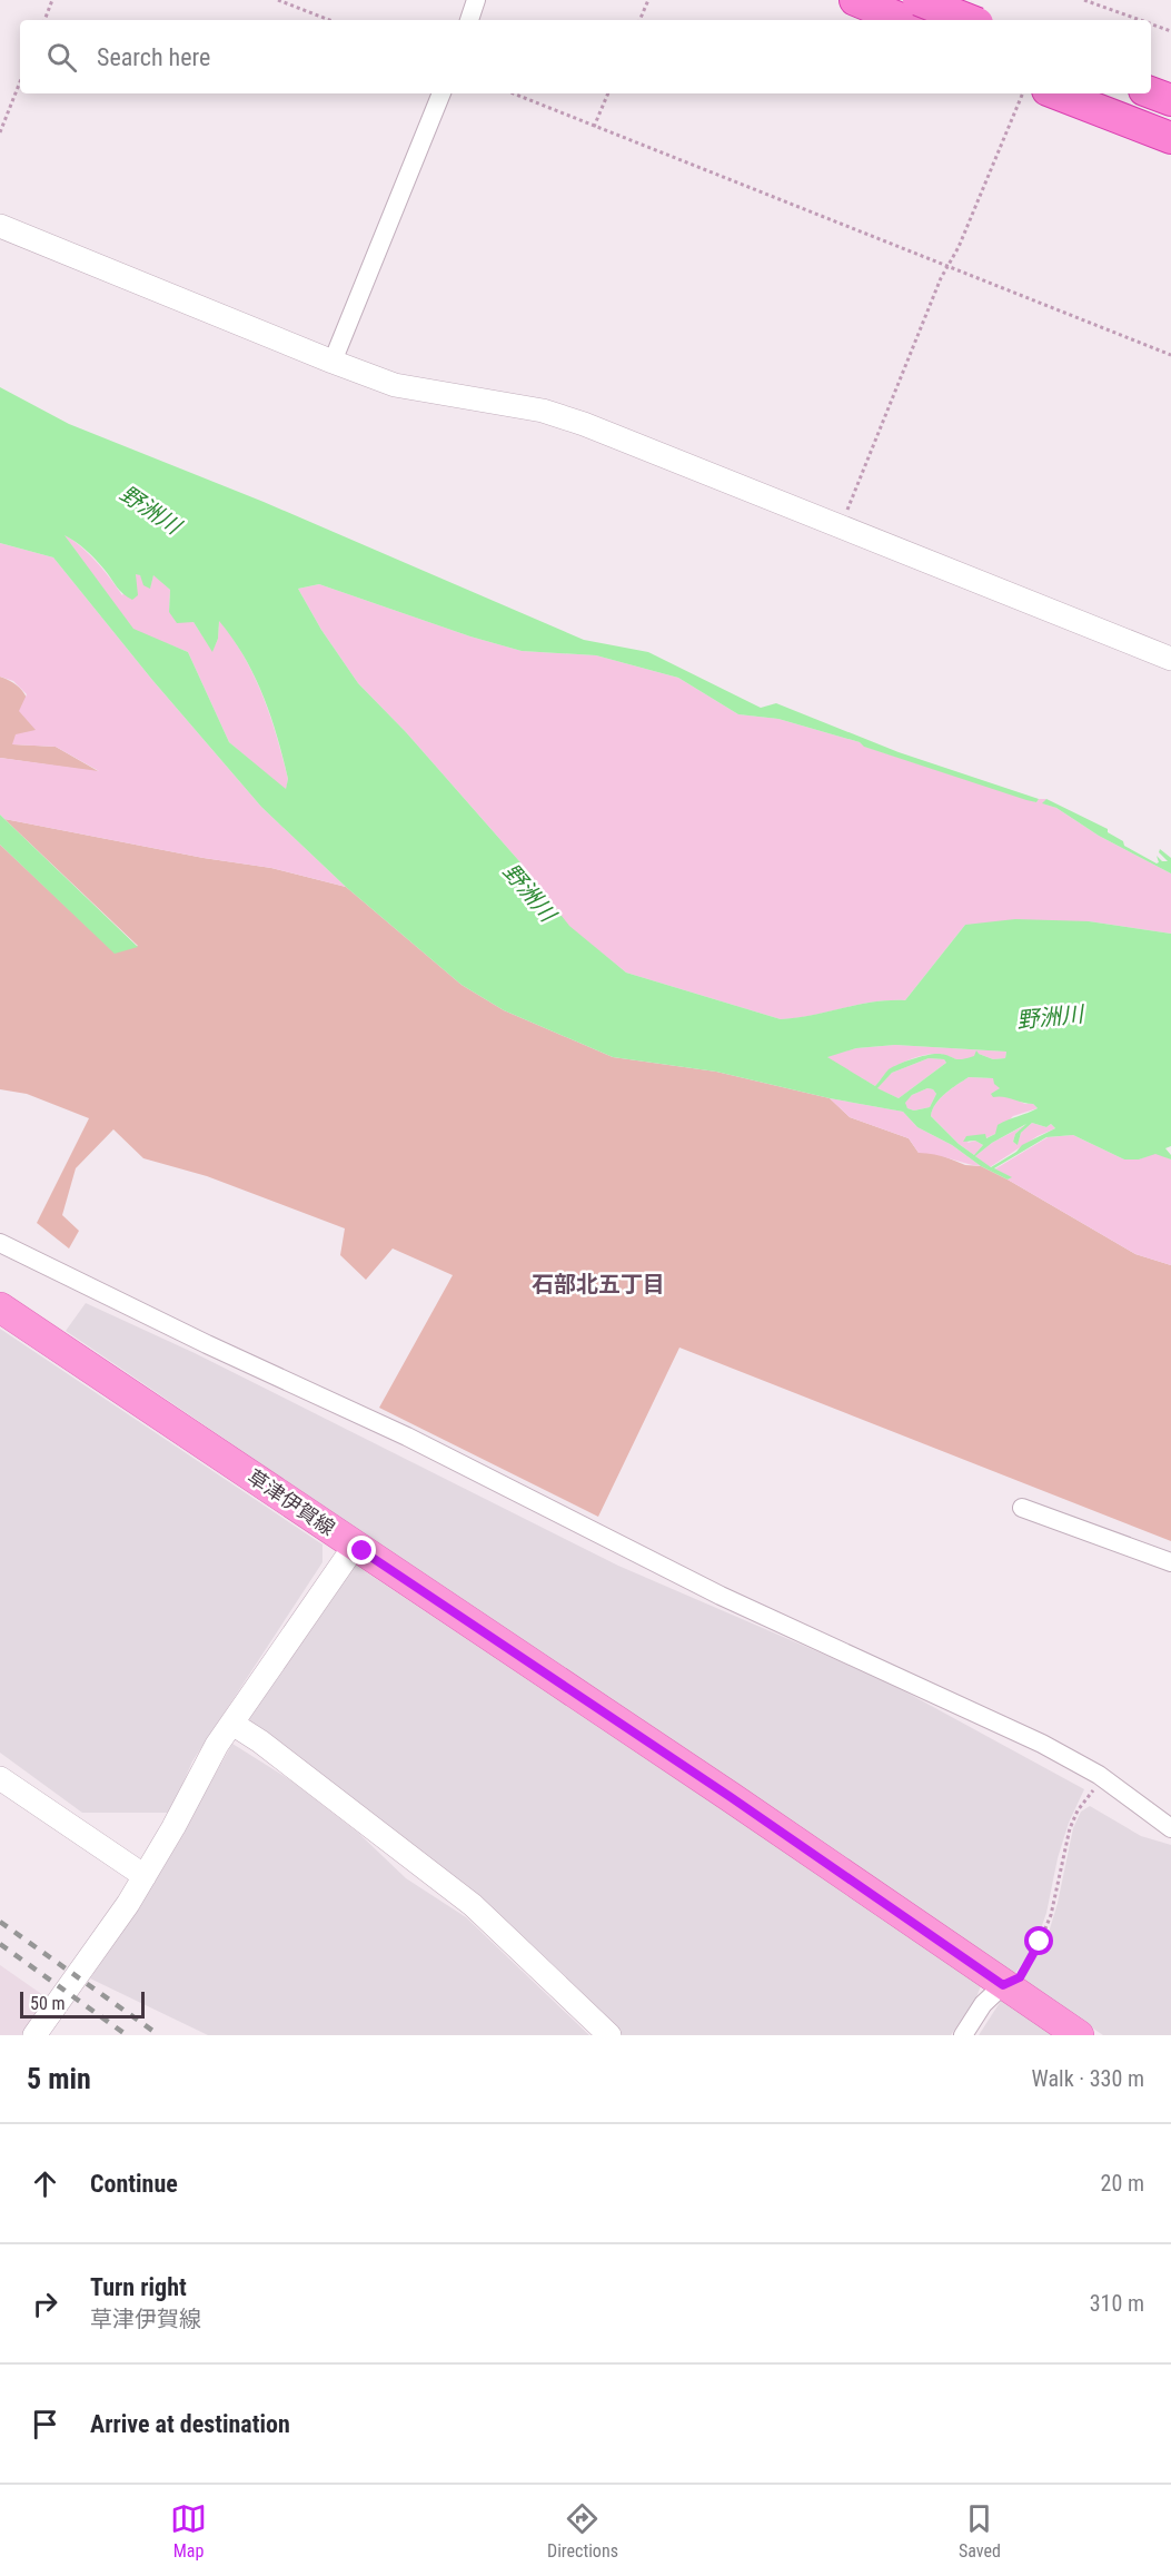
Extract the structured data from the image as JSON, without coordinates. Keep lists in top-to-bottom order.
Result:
{
  "streets": {
    "main road": ["草津伊賀線"]
  },
  "districts": ["石部北五丁目"],
  "water": ["野洲川"],
  "scale_bar": "50 m",
  "page": {
    "search": "Search here",
    "scale": "50 m",
    "heading": ["5 min", "Walk · 330 m"],
    "list": [
      ["Continue", "20 m"],
      ["Turn right", "草津伊賀線", "310 m"],
      "Arrive at destination"
    ],
    "nav": ["Map", "Directions", "Saved"]
  }
}
